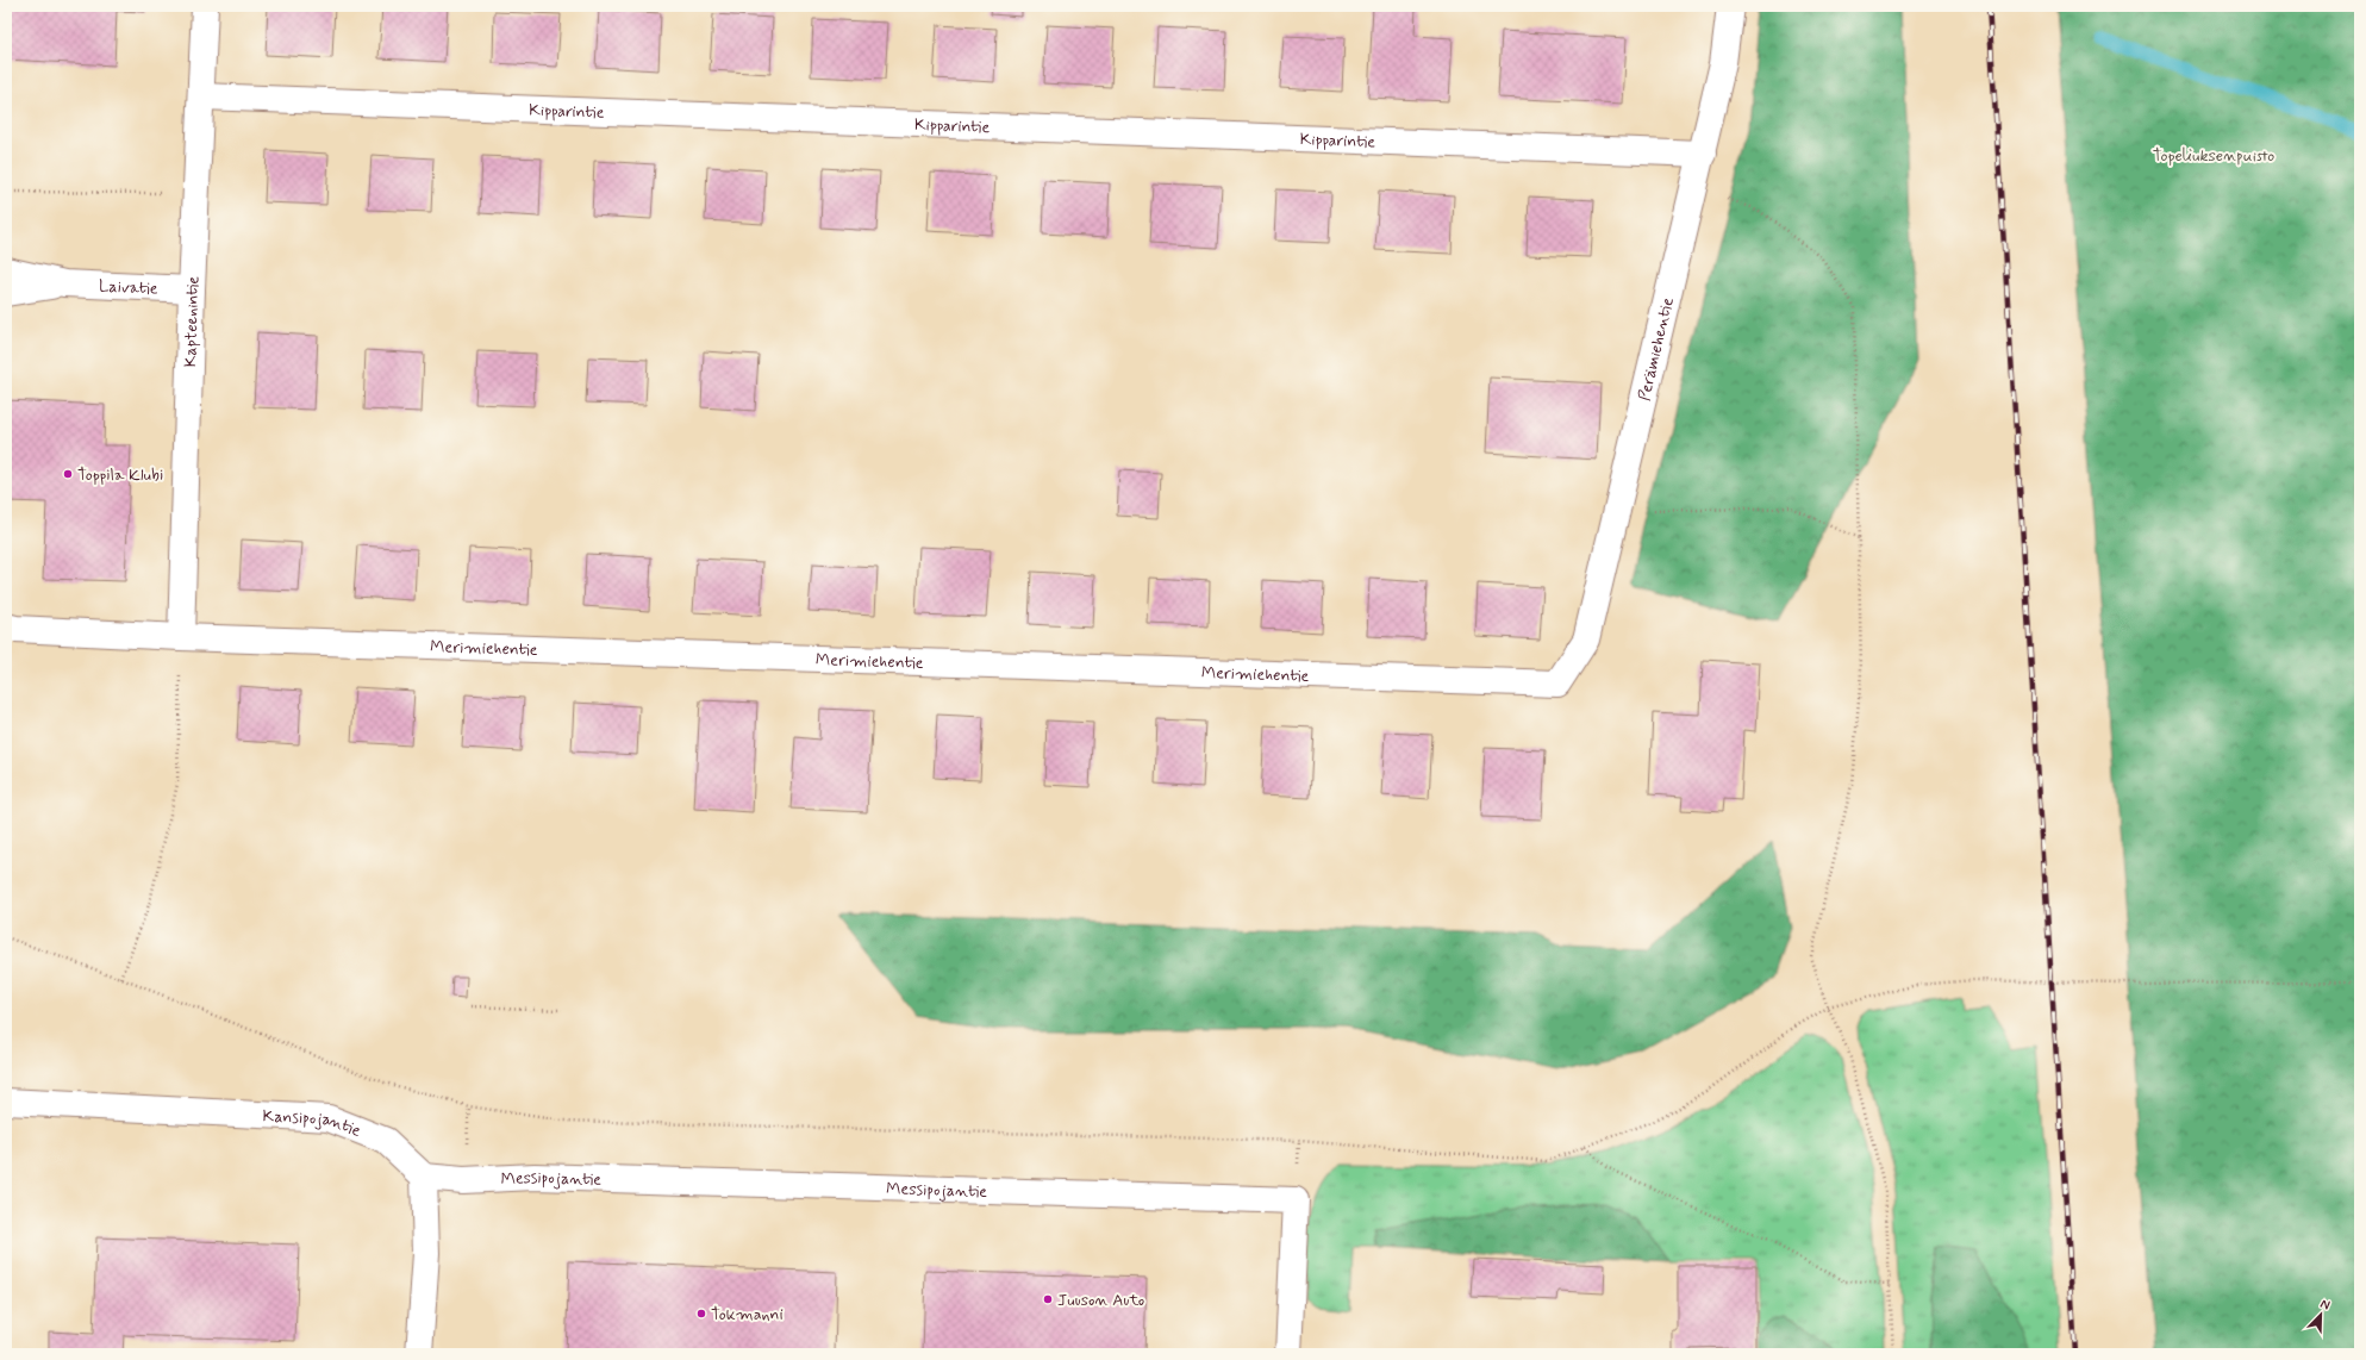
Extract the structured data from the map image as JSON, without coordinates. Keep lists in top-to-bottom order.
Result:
{
  "streets": {
    "street": [
      "Kipparintie",
      "Laivatie",
      "Kapteenintie",
      "Perämiehentie",
      "Merimiehentie",
      "Kansipojantie",
      "Messipojantie"
    ]
  },
  "crossings": [
    ["Kipparintie", "Kapteenintie"],
    ["Kipparintie", "Perämiehentie"],
    ["Laivatie", "Kapteenintie"],
    ["Kapteenintie", "Merimiehentie"],
    ["Perämiehentie", "Merimiehentie"],
    ["Kansipojantie", "Messipojantie"]
  ],
  "parks": ["Topeliuksenpuisto"],
  "places": ["Toppila Klubi", "Juuson Auto", "Tokmanni"],
  "north": "top right"
}
